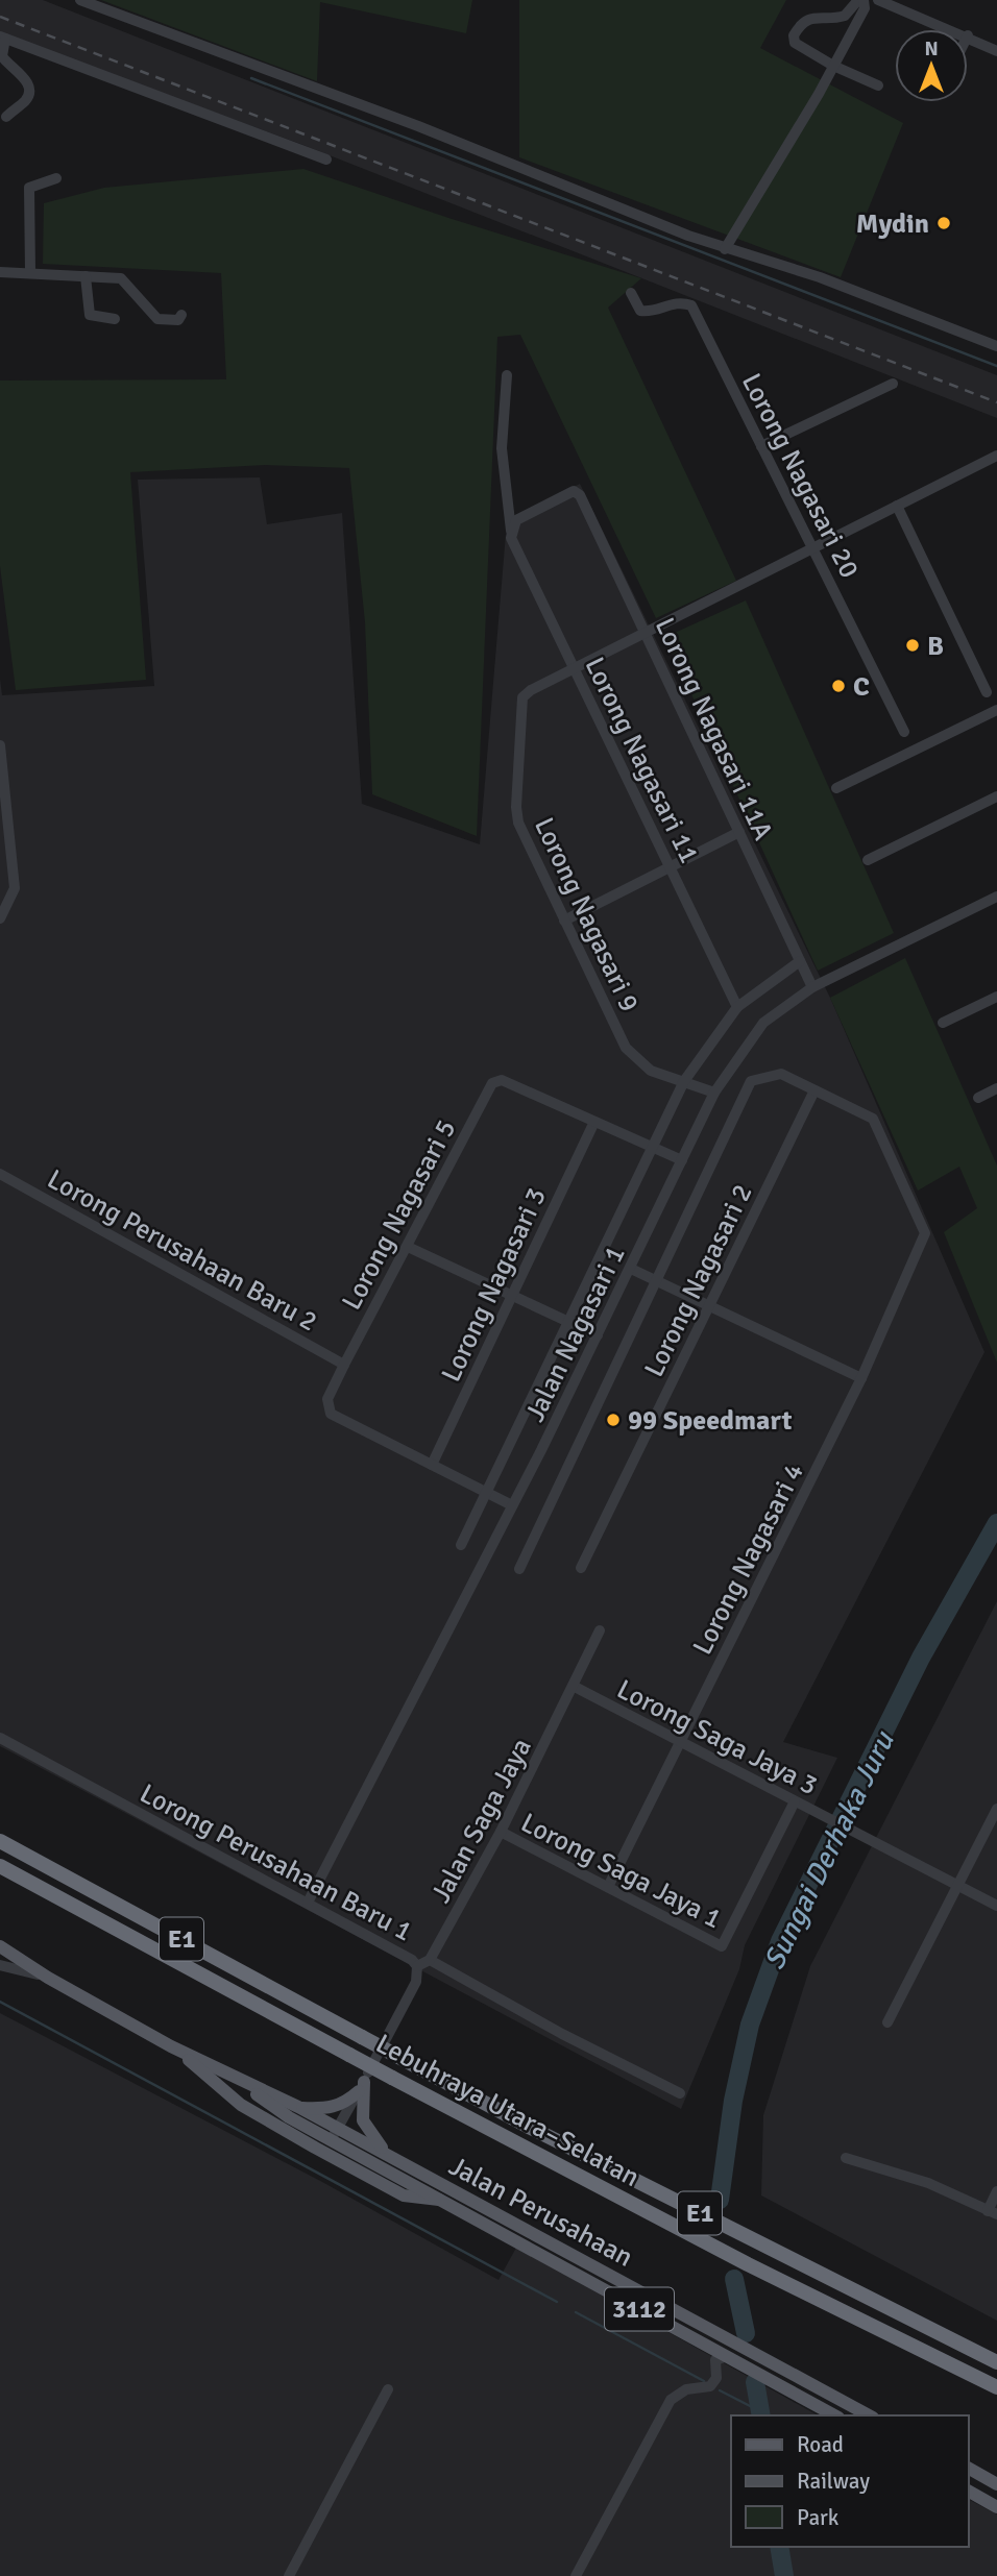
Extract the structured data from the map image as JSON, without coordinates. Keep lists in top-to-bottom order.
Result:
{
  "streets": {
    "highway": ["E1", "Lebuhraya Utara–Selatan"],
    "main road": ["Jalan Perusahaan", "3112"],
    "street": [
      "Lorong Nagasari 20",
      "Lorong Nagasari 11A",
      "Lorong Nagasari 11",
      "Lorong Nagasari 9",
      "Lorong Nagasari 5",
      "Lorong Perusahaan Baru 2",
      "Lorong Nagasari 2",
      "Lorong Nagasari 3",
      "Jalan Nagasari 1",
      "Lorong Nagasari 4",
      "Lorong Saga Jaya 3",
      "Jalan Saga Jaya",
      "Lorong Perusahaan Baru 1",
      "Lorong Saga Jaya 1"
    ]
  },
  "crossings": [
    ["Lorong Nagasari 11A", "Lorong Nagasari 11"],
    ["Lorong Nagasari 11A", "Jalan Nagasari 1"],
    ["Lorong Nagasari 11", "Lorong Nagasari 9"],
    ["Lorong Nagasari 11", "Jalan Nagasari 1"],
    ["Lorong Nagasari 9", "Jalan Nagasari 1"],
    ["Lorong Nagasari 5", "Lorong Perusahaan Baru 2"],
    ["Lorong Nagasari 5", "Lorong Nagasari 3"],
    ["Lorong Nagasari 2", "Lorong Nagasari 4"],
    ["Jalan Nagasari 1", "Lorong Perusahaan Baru 1"],
    ["Lorong Nagasari 4", "Lorong Saga Jaya 3"],
    ["Lorong Nagasari 4", "Lorong Saga Jaya 1"],
    ["Lorong Saga Jaya 3", "Jalan Saga Jaya"],
    ["Lorong Saga Jaya 3", "Lorong Saga Jaya 1"],
    ["Jalan Saga Jaya", "Lorong Saga Jaya 1"],
    ["Lorong Perusahaan Baru 1", "Jalan Perusahaan"]
  ],
  "water": ["Sungai Derhaka Juru"],
  "places": [
    "Mydin",
    "B",
    "C",
    "99 Speedmart"
  ],
  "legend": ["Road", "Railway", "Park"],
  "north": "top"
}
